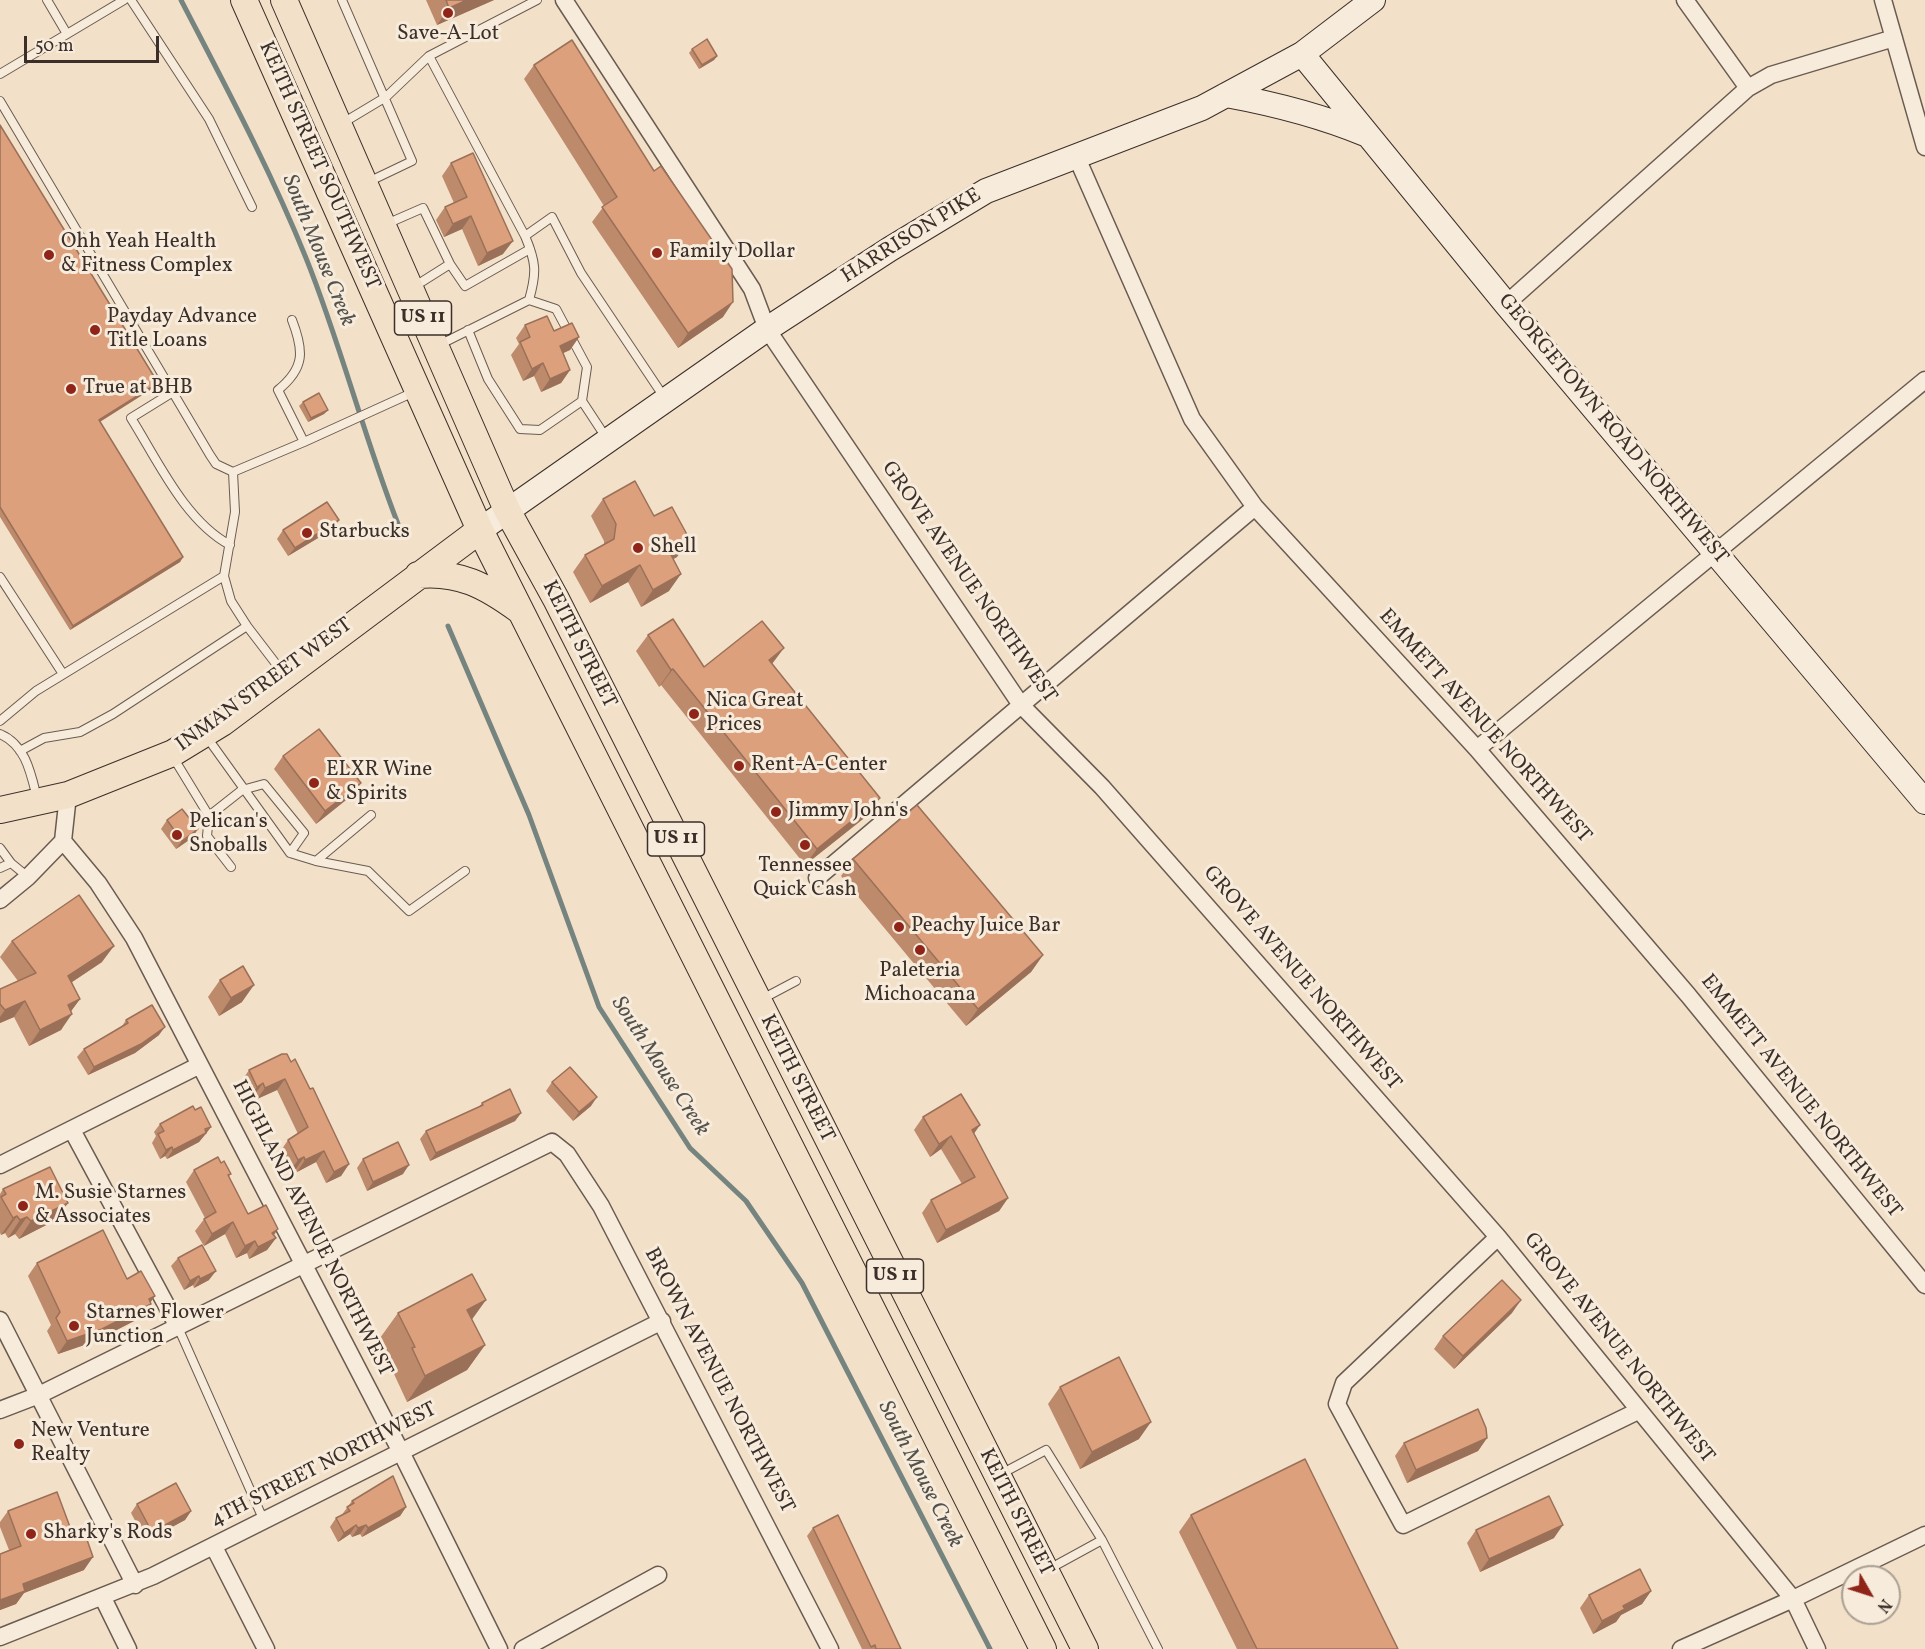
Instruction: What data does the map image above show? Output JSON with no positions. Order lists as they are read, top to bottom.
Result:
{
  "streets": {
    "main road": [
      "KEITH STREET SOUTHWEST",
      "HARRISON PIKE",
      "US 11",
      "GEORGETOWN ROAD NORTHWEST",
      "KEITH STREET",
      "INMAN STREET WEST"
    ],
    "street": [
      "GROVE AVENUE NORTHWEST",
      "EMMETT AVENUE NORTHWEST",
      "HIGHLAND AVENUE NORTHWEST",
      "BROWN AVENUE NORTHWEST",
      "4TH STREET NORTHWEST"
    ]
  },
  "crossings": [
    ["KEITH STREET SOUTHWEST", "HARRISON PIKE"],
    ["KEITH STREET SOUTHWEST", "KEITH STREET"],
    ["KEITH STREET SOUTHWEST", "INMAN STREET WEST"],
    ["HARRISON PIKE", "GEORGETOWN ROAD NORTHWEST"],
    ["HARRISON PIKE", "GROVE AVENUE NORTHWEST"],
    ["HARRISON PIKE", "KEITH STREET"],
    ["HARRISON PIKE", "INMAN STREET WEST"],
    ["HARRISON PIKE", "EMMETT AVENUE NORTHWEST"],
    ["KEITH STREET", "INMAN STREET WEST"],
    ["HIGHLAND AVENUE NORTHWEST", "BROWN AVENUE NORTHWEST"],
    ["HIGHLAND AVENUE NORTHWEST", "4TH STREET NORTHWEST"],
    ["BROWN AVENUE NORTHWEST", "4TH STREET NORTHWEST"]
  ],
  "water": ["South Mouse Creek"],
  "places": [
    "Save-A-Lot",
    "Family Dollar",
    "Ohh Yeah Health & Fitness Complex",
    "Payday Advance Title Loans",
    "True at BHB",
    "Starbucks",
    "Shell",
    "Nica Great Prices",
    "Rent-A-Center",
    "ELXR Wine & Spirits",
    "Jimmy John's",
    "Pelican's Snoballs",
    "Tennessee Quick Cash",
    "Peachy Juice Bar",
    "Paleteria Michoacana",
    "M. Susie Starnes & Associates",
    "Starnes Flower Junction",
    "New Venture Realty",
    "Sharky's Rods"
  ],
  "scale_bar": "50 m",
  "north": "bottom right"
}
